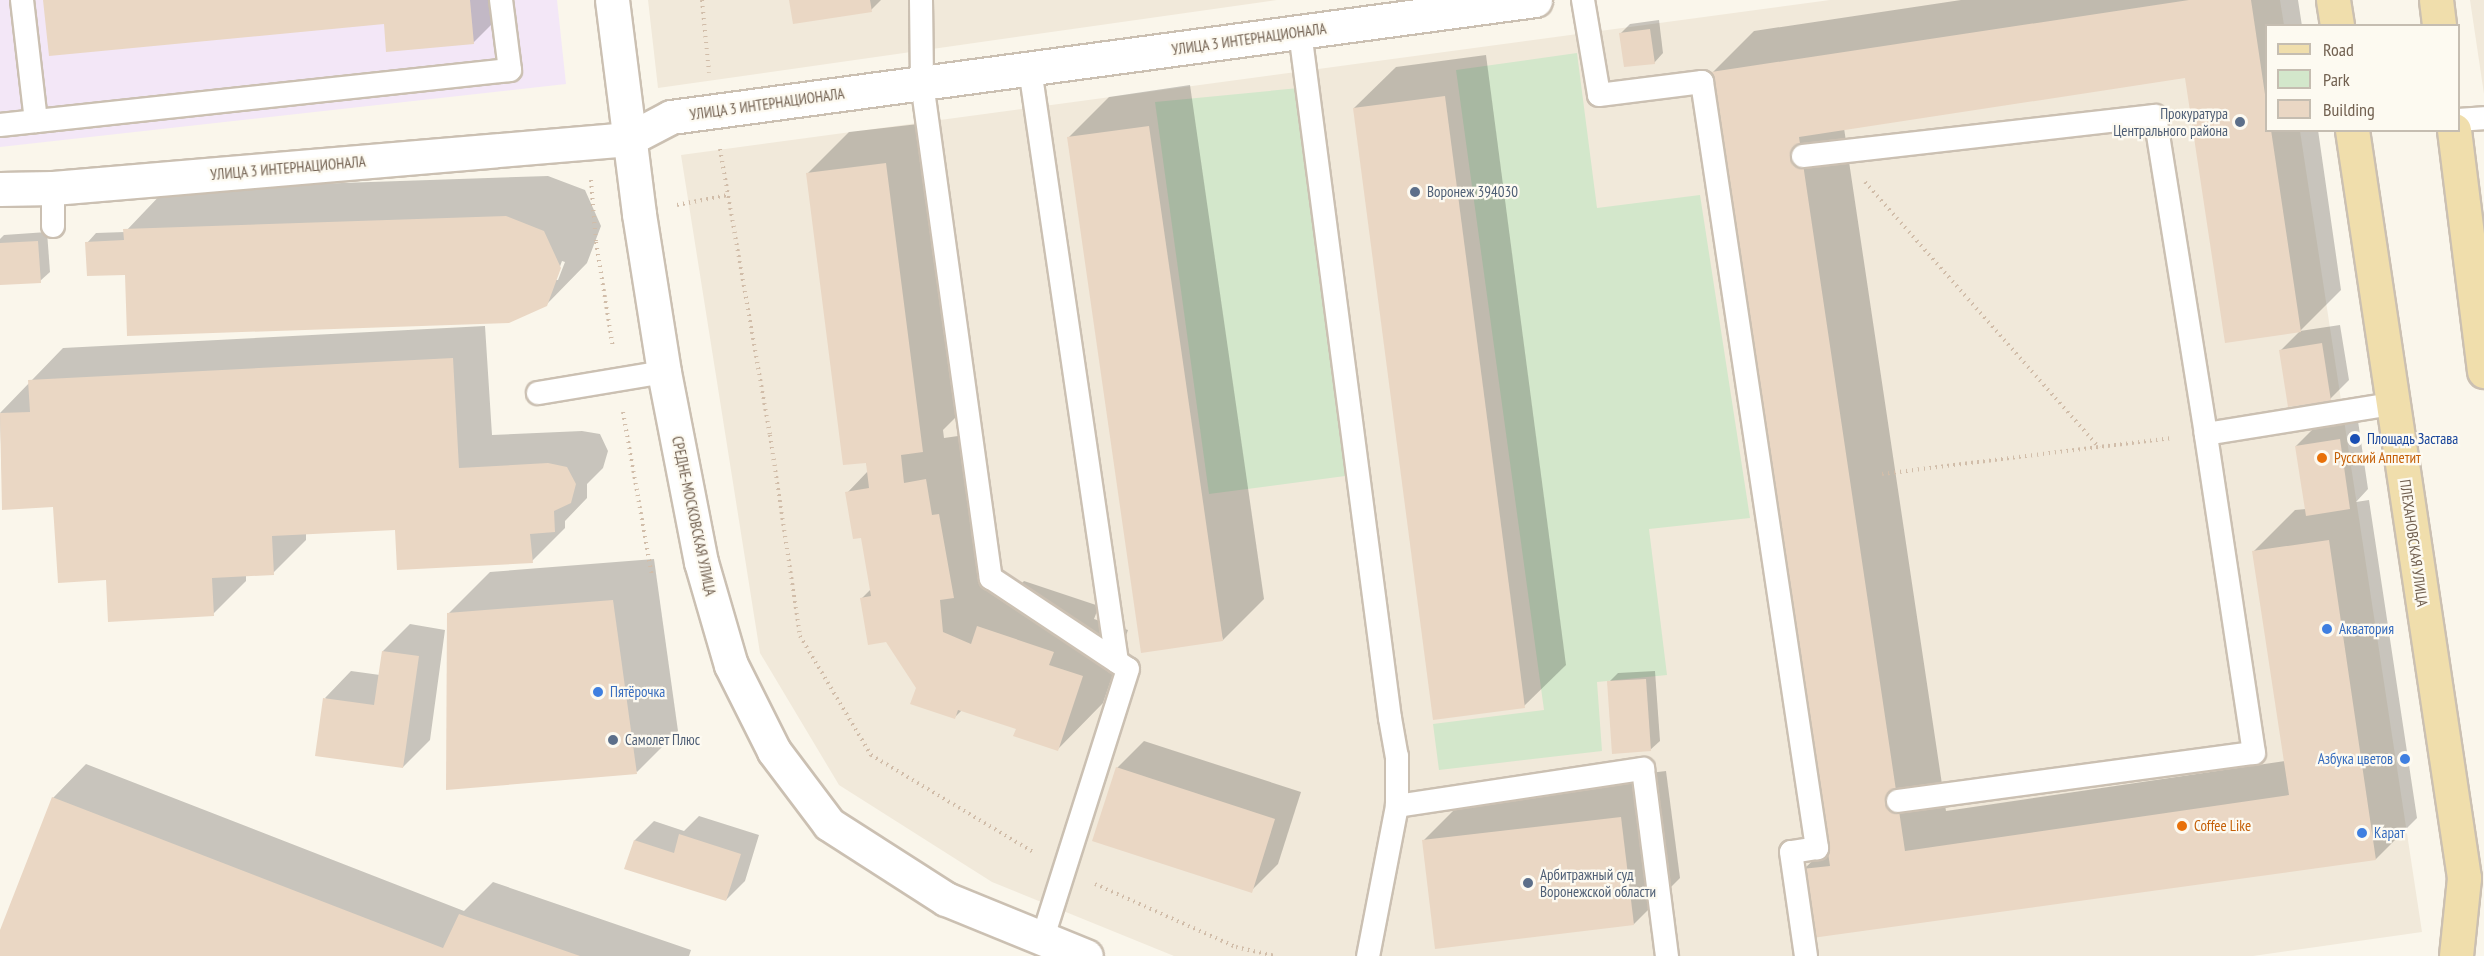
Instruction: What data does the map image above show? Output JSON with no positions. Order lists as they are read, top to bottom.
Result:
{
  "streets": {
    "main road": ["ПЛЕХАНОВСКАЯ УЛИЦА"],
    "street": ["УЛИЦА 3 ИНТЕРНАЦИОНАЛА", "СРЕДНЕ-МОСКОВСКАЯ УЛИЦА"]
  },
  "crossings": [
    ["УЛИЦА 3 ИНТЕРНАЦИОНАЛА", "СРЕДНЕ-МОСКОВСКАЯ УЛИЦА"]
  ],
  "places": [
    "Прокуратура Центрального района",
    "Воронеж 394030",
    "Площадь Застава",
    "Русский Аппетит",
    "Акватория",
    "Пятёрочка",
    "Самолет Плюс",
    "Азбука цветов",
    "Coffee Like",
    "Карат",
    "Арбитражный суд Воронежской области"
  ],
  "legend": ["Road", "Park", "Building"]
}
